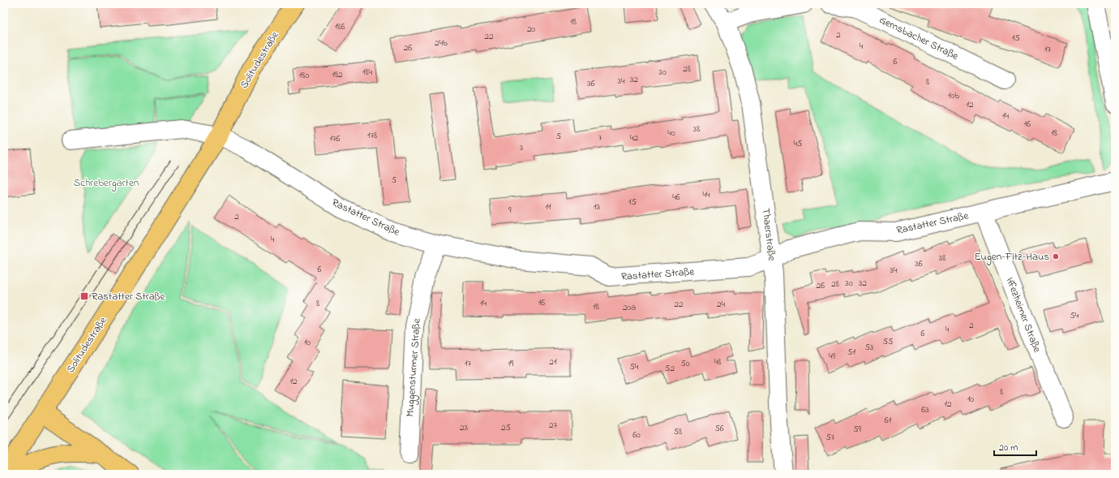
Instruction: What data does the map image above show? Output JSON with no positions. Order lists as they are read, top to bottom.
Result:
{
  "streets": {
    "main road": ["Solitudestraße"],
    "street": [
      "Gernsbacher Straße",
      "Rastatter Straße",
      "Thaerstraße",
      "Iffezheimer Straße",
      "Muggensturmer Straße"
    ]
  },
  "crossings": [
    ["Solitudestraße", "Rastatter Straße"],
    ["Rastatter Straße", "Thaerstraße"],
    ["Rastatter Straße", "Iffezheimer Straße"],
    ["Rastatter Straße", "Muggensturmer Straße"]
  ],
  "parks": ["Schrebergarten"],
  "places": {
    "other": ["Eugen-Fitz-Haus"],
    "transit": ["Rastatter Straße"]
  },
  "house_numbers": [
    "18",
    "186",
    "20",
    "2",
    "22",
    "15",
    "24b",
    "4",
    "26",
    "17",
    "6",
    "28",
    "184",
    "30",
    "182",
    "180",
    "32",
    "34",
    "8",
    "36",
    "10b",
    "12",
    "14",
    "16",
    "38",
    "40",
    "18",
    "178",
    "5",
    "7",
    "42",
    "176",
    "45",
    "3",
    "5",
    "44",
    "46",
    "15",
    "11",
    "13",
    "9",
    "2",
    "4",
    "38",
    "36",
    "6",
    "34",
    "30",
    "32",
    "28",
    "26",
    "16",
    "8",
    "14",
    "22",
    "24",
    "18",
    "20a",
    "54",
    "2",
    "4",
    "6",
    "55",
    "10",
    "53",
    "51",
    "49",
    "21",
    "48",
    "17",
    "19",
    "50",
    "54",
    "52",
    "12",
    "8",
    "10",
    "12",
    "63",
    "61",
    "27",
    "23",
    "25",
    "56",
    "59",
    "58",
    "60",
    "57"
  ],
  "scale_bar": "20 m"
}
